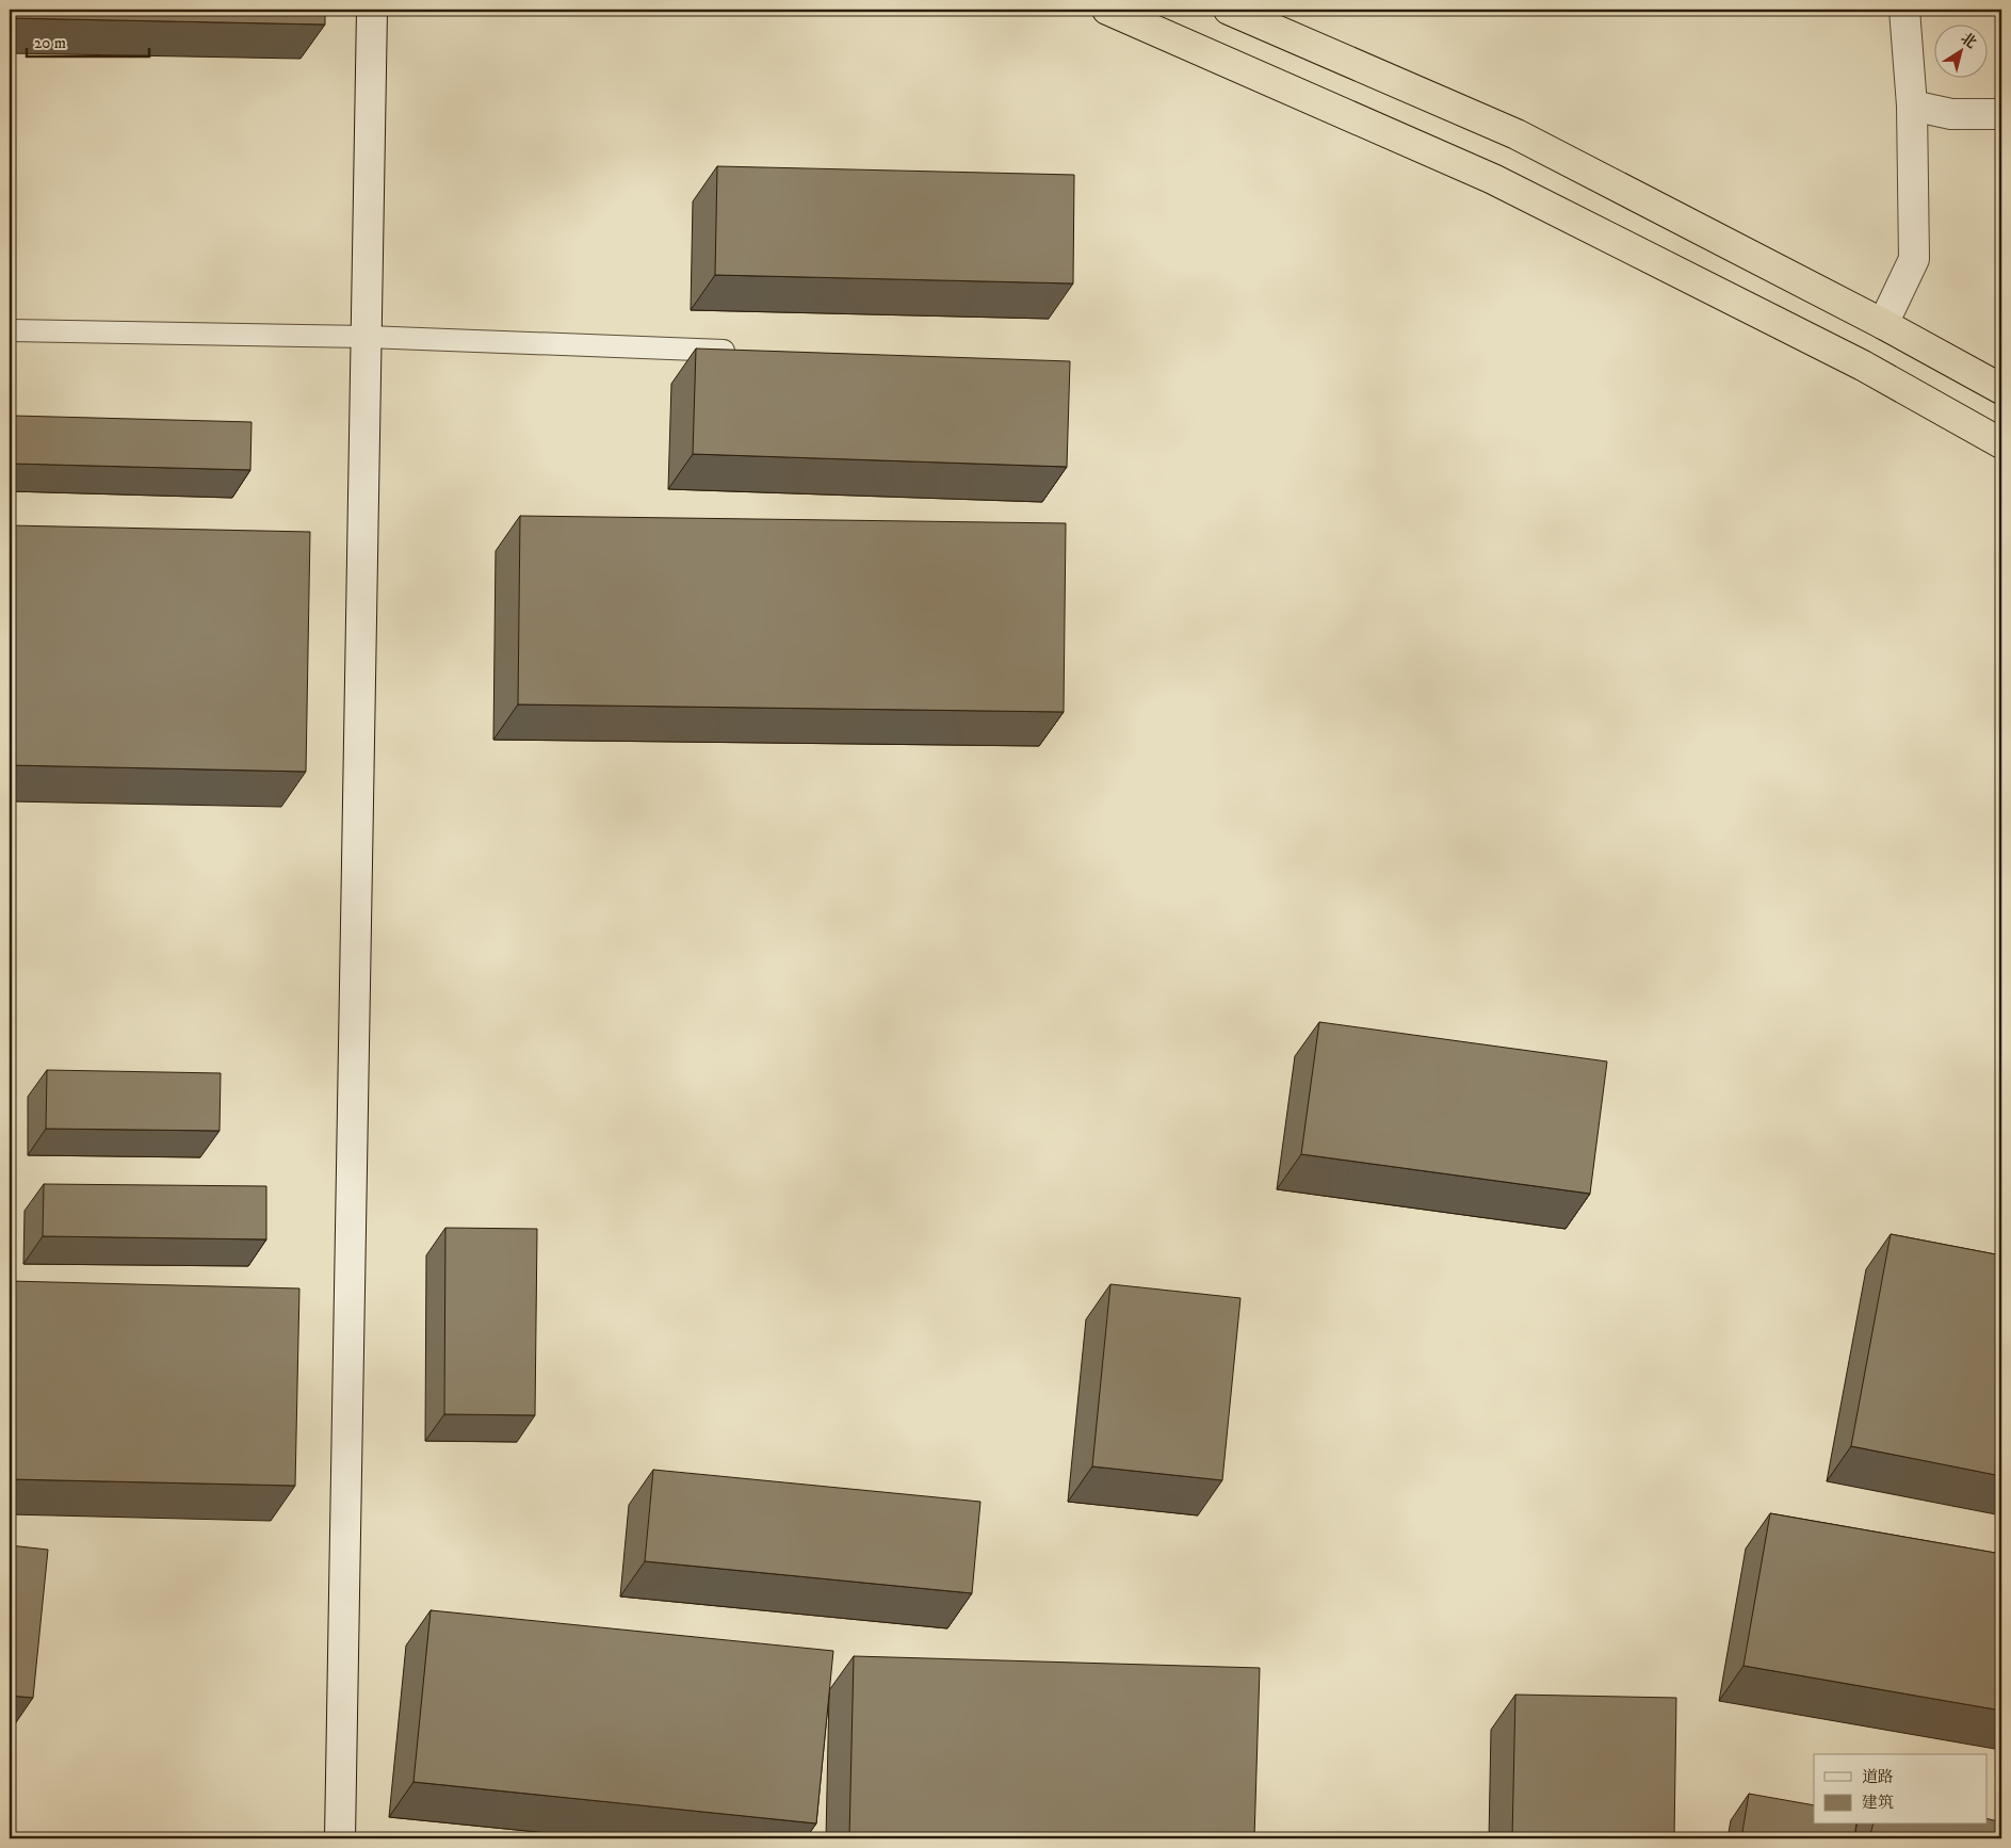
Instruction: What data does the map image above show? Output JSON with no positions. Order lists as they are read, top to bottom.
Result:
{
  "legend": ["道路", "建筑"],
  "scale_bar": "20 m",
  "north": "top right"
}
